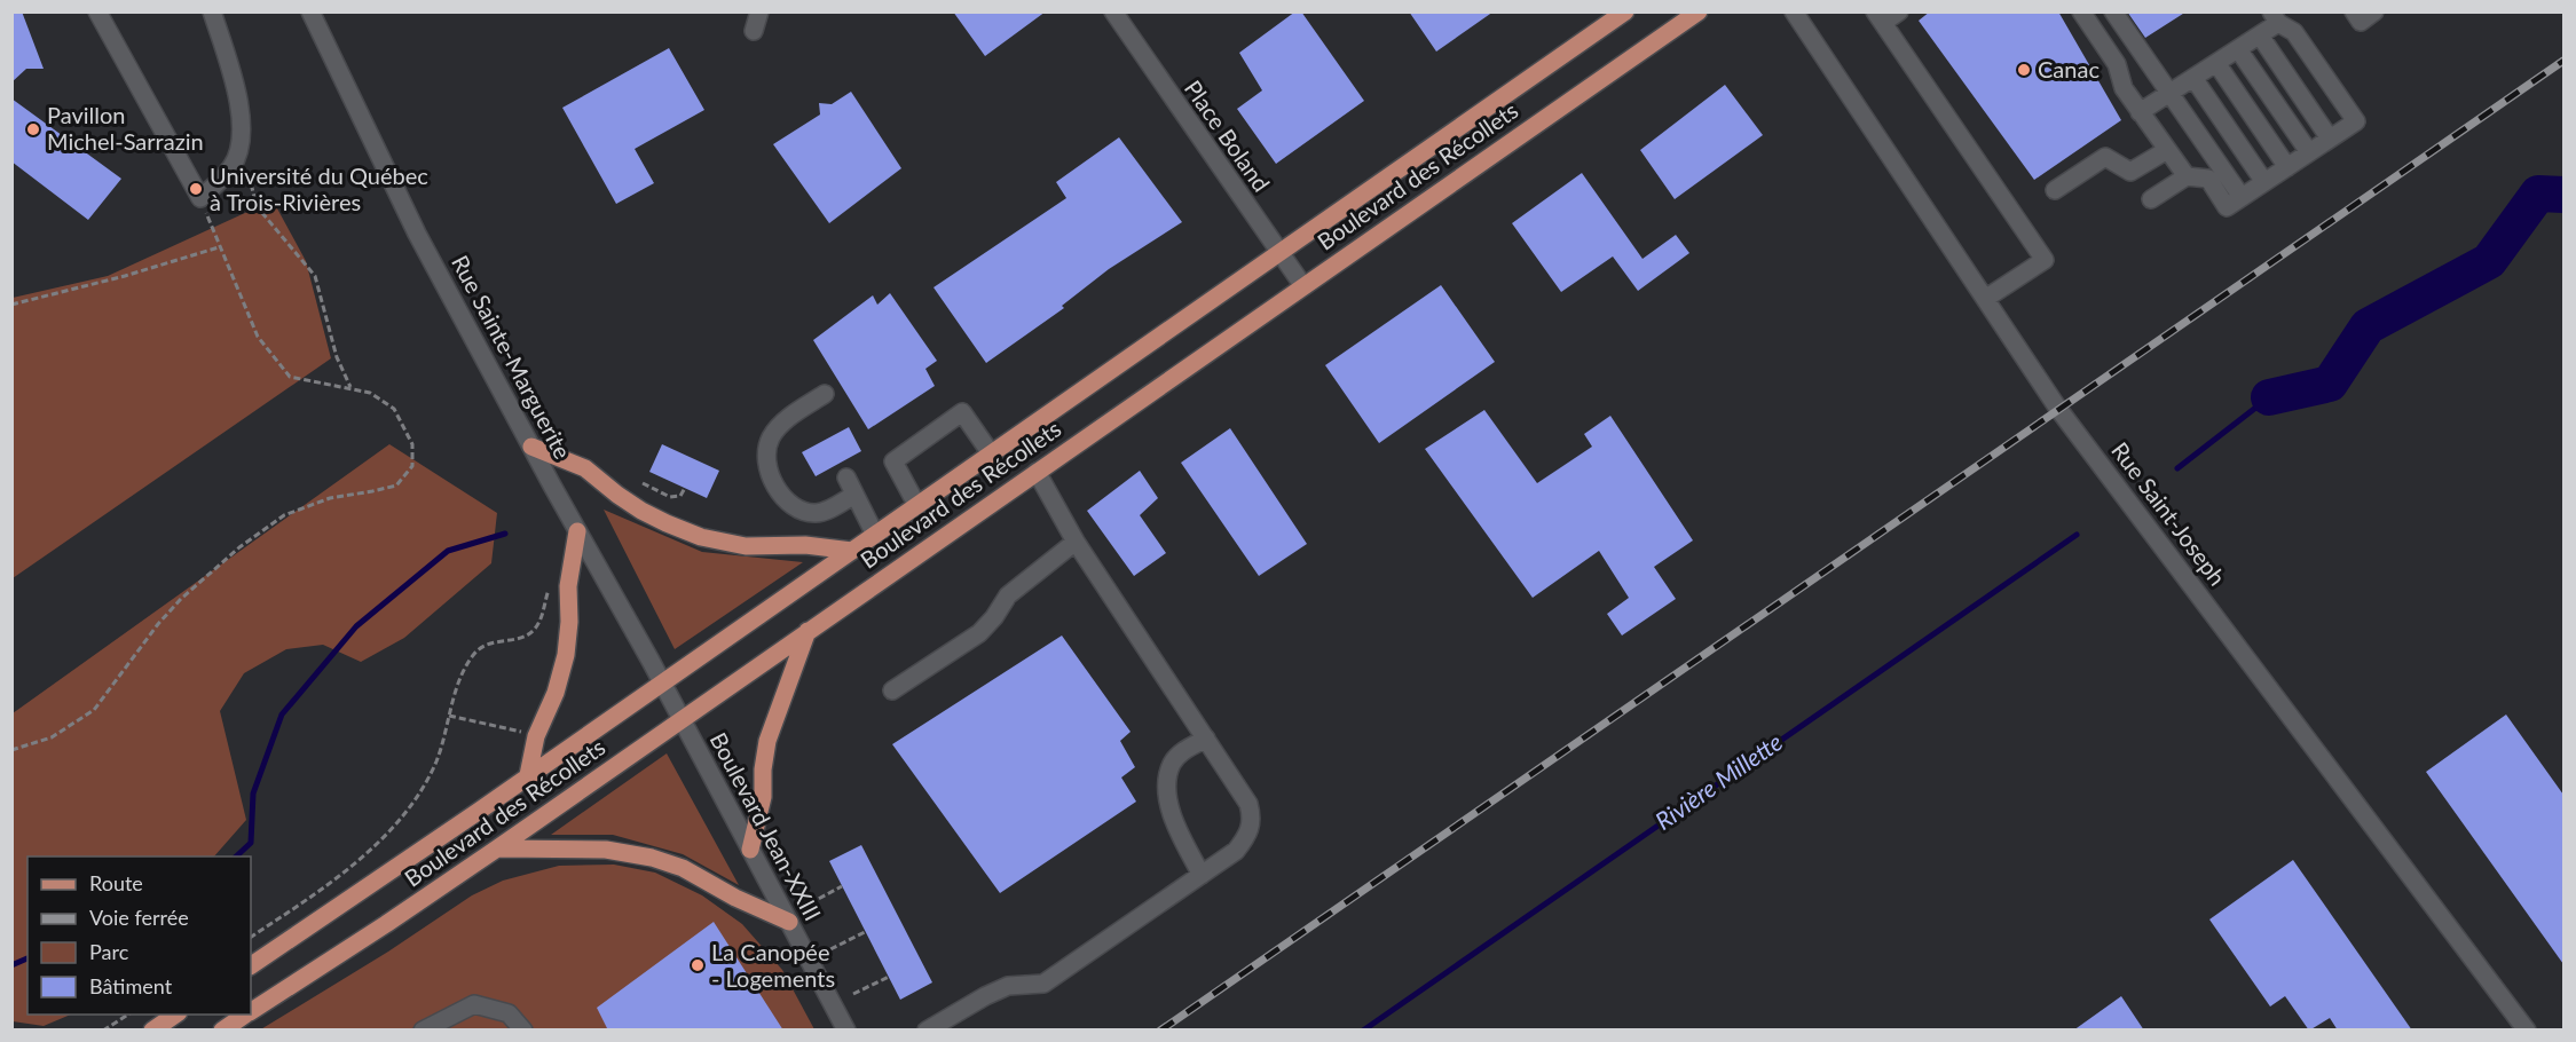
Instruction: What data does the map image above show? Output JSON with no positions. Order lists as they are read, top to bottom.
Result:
{
  "streets": {
    "main road": ["Boulevard des Récollets"],
    "street": [
      "Place Boland",
      "Rue Sainte-Marguerite",
      "Rue Saint-Joseph",
      "Boulevard Jean-XXIII"
    ]
  },
  "crossings": [
    ["Place Boland", "Boulevard des Récollets"],
    ["Boulevard des Récollets", "Rue Sainte-Marguerite"],
    ["Boulevard des Récollets", "Boulevard Jean-XXIII"],
    ["Rue Sainte-Marguerite", "Boulevard Jean-XXIII"]
  ],
  "water": ["Rivière Millette"],
  "places": [
    "Canac",
    "Pavillon Michel-Sarrazin",
    "Université du Québec à Trois-Rivières",
    "La Canopée - Logements"
  ],
  "legend": [
    "Route",
    "Voie ferrée",
    "Parc",
    "Bâtiment"
  ]
}
